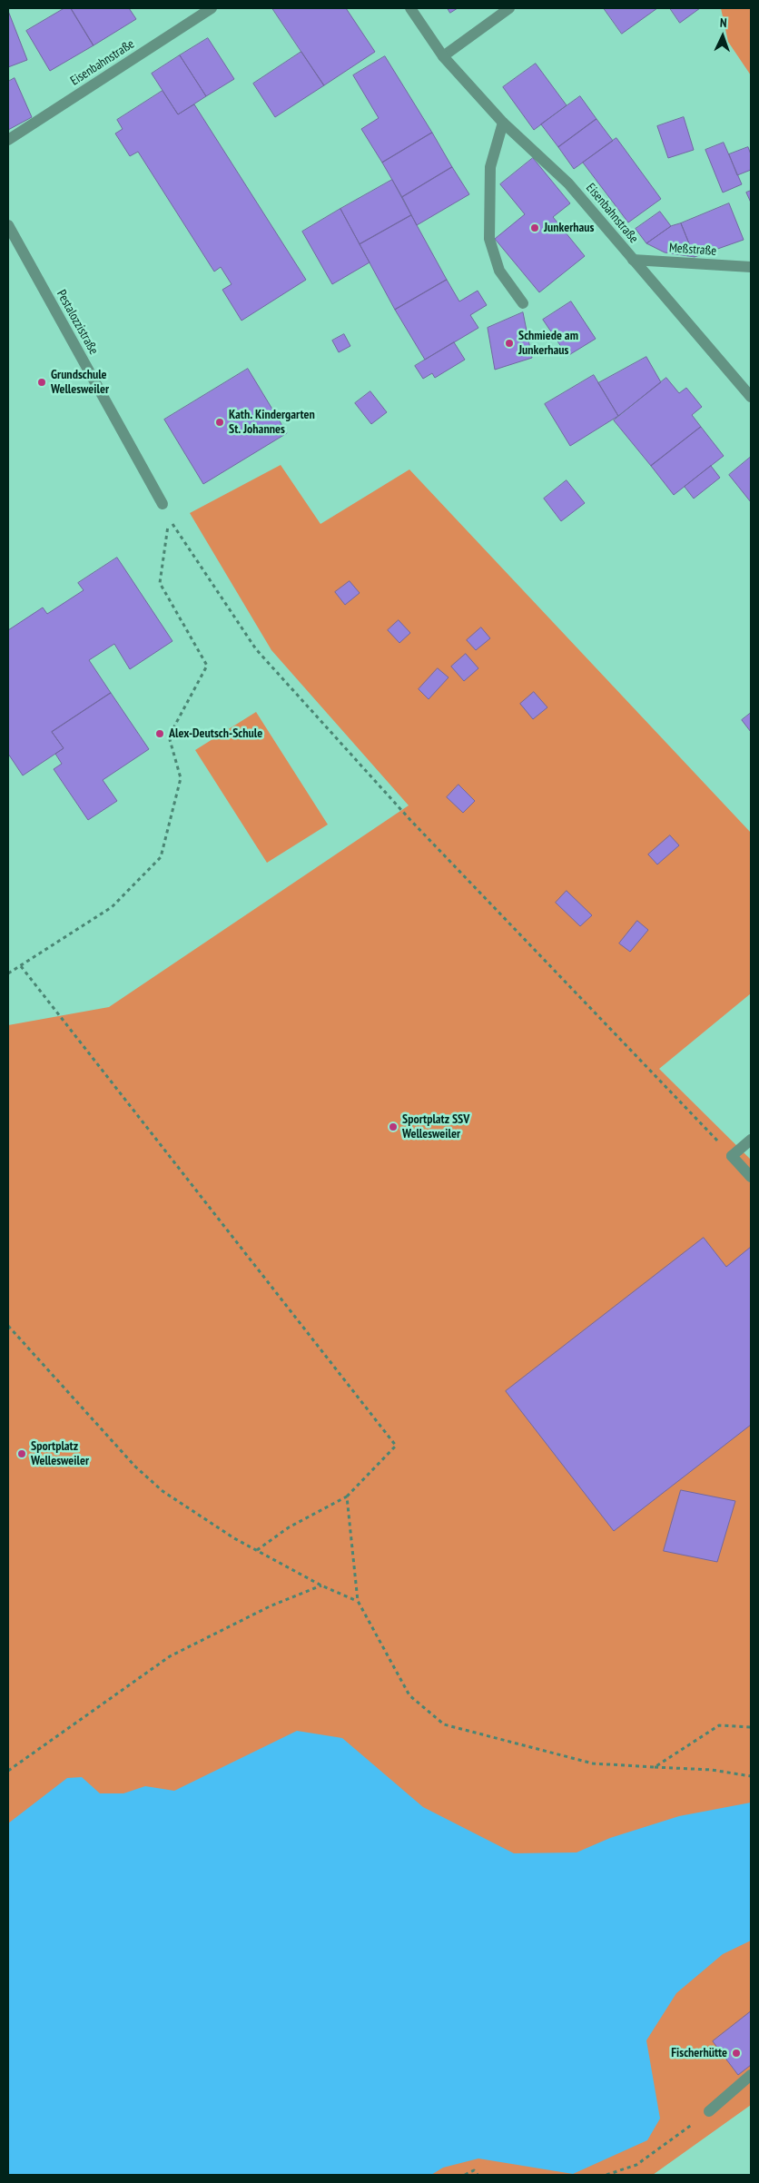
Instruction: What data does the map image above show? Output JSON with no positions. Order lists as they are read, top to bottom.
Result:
{
  "streets": {
    "street": ["Eisenbahnstraße", "Meßstraße", "Pestalozzistraße"]
  },
  "crossings": [
    ["Eisenbahnstraße", "Meßstraße"]
  ],
  "places": [
    "Junkerhaus",
    "Schmiede am Junkerhaus",
    "Grundschule Wellesweiler",
    "Kath. Kindergarten St. Johannes",
    "Alex-Deutsch-Schule",
    "Sportplatz SSV Wellesweiler",
    "Sportplatz Wellesweiler",
    "Fischerhütte"
  ],
  "north": "top"
}
